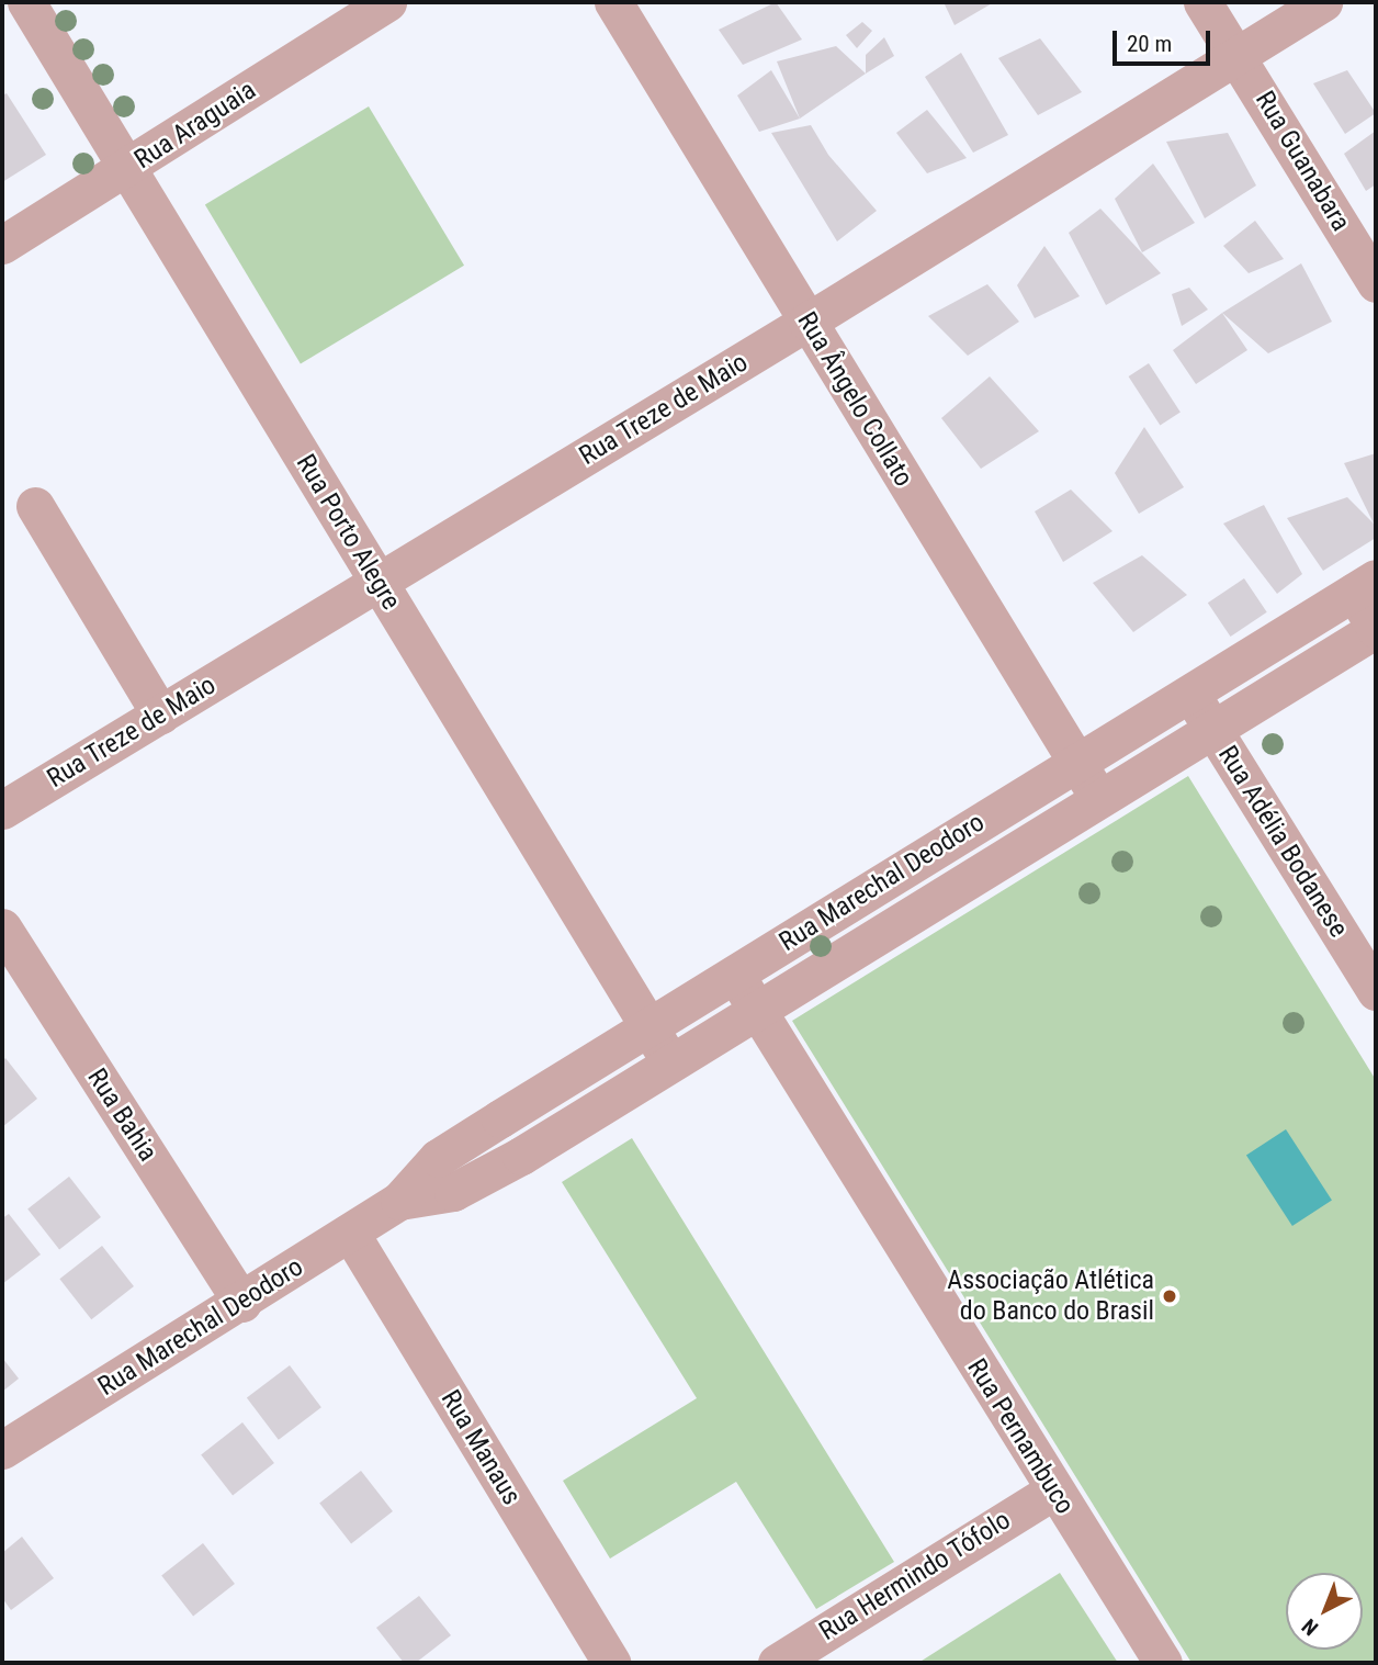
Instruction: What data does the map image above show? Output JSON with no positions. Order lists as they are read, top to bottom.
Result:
{
  "streets": {
    "street": [
      "Rua Araguaia",
      "Rua Guanabara",
      "Rua Ângelo Collato",
      "Rua Treze de Maio",
      "Rua Porto Alegre",
      "Rua Adélia Bodanese",
      "Rua Marechal Deodoro",
      "Rua Bahia",
      "Rua Pernambuco",
      "Rua Manaus",
      "Rua Hermindo Tófolo"
    ]
  },
  "crossings": [
    ["Rua Araguaia", "Rua Porto Alegre"],
    ["Rua Guanabara", "Rua Treze de Maio"],
    ["Rua Ângelo Collato", "Rua Treze de Maio"],
    ["Rua Ângelo Collato", "Rua Marechal Deodoro"],
    ["Rua Treze de Maio", "Rua Porto Alegre"],
    ["Rua Porto Alegre", "Rua Marechal Deodoro"],
    ["Rua Adélia Bodanese", "Rua Marechal Deodoro"],
    ["Rua Marechal Deodoro", "Rua Bahia"],
    ["Rua Marechal Deodoro", "Rua Pernambuco"],
    ["Rua Marechal Deodoro", "Rua Manaus"],
    ["Rua Pernambuco", "Rua Hermindo Tófolo"]
  ],
  "places": ["Associação Atlética do Banco do Brasil"],
  "scale_bar": "20 m",
  "north": "bottom left"
}
